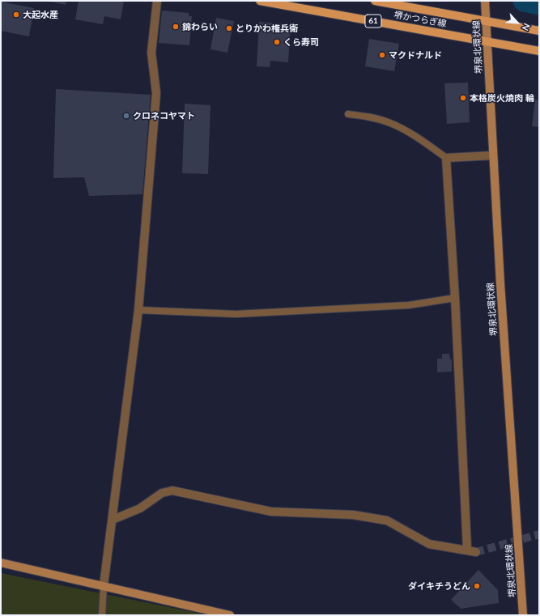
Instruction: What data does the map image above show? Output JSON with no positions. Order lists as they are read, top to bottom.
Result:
{
  "streets": {
    "main road": ["堺かつらぎ線", "61", "堺泉北環状線"]
  },
  "crossings": [
    ["堺かつらぎ線", "堺泉北環状線"]
  ],
  "places": [
    "大起水産",
    "錦わらい",
    "とりかわ権兵衛",
    "くら寿司",
    "マクドナルド",
    "本格炭火焼肉 輪",
    "クロネコヤマト",
    "ダイキチうどん"
  ],
  "north": "bottom right"
}
